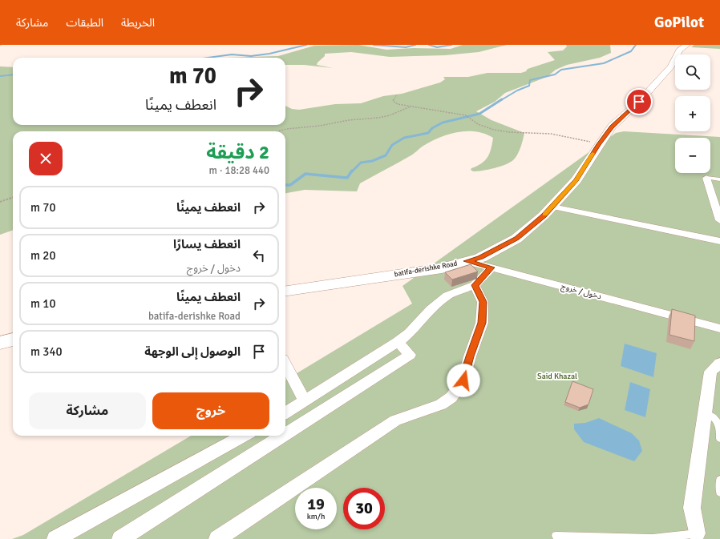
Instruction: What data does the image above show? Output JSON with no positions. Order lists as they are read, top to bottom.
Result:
{
  "streets": {
    "main road": ["batifa-derishke Road"],
    "street": ["دخول / خروج"]
  },
  "crossings": [
    ["batifa-derishke Road", "دخول / خروج"]
  ],
  "parks": ["Said Khazal"],
  "page": {
    "header": "GoPilot",
    "nav": ["الخريطة", "الطبقات", "مشاركة"],
    "map_buttons": ["+", "−"],
    "turn": ["70 m", "انعطف يمينًا"],
    "heading": ["2 دقيقة", "440 m · 18:28"],
    "list": [
      {
        "name": "انعطف يمينًا",
        "value": "70 m"
      },
      {
        "name": "انعطف يسارًا",
        "note": "دخول / خروج",
        "value": "20 m"
      },
      {
        "name": "انعطف يمينًا",
        "note": "batifa-derishke Road",
        "value": "10 m"
      },
      {
        "name": "الوصول إلى الوجهة",
        "value": "340 m"
      }
    ],
    "buttons": ["خروج", "مشاركة"],
    "speed": "19 km/h",
    "limit": "30"
  }
}
